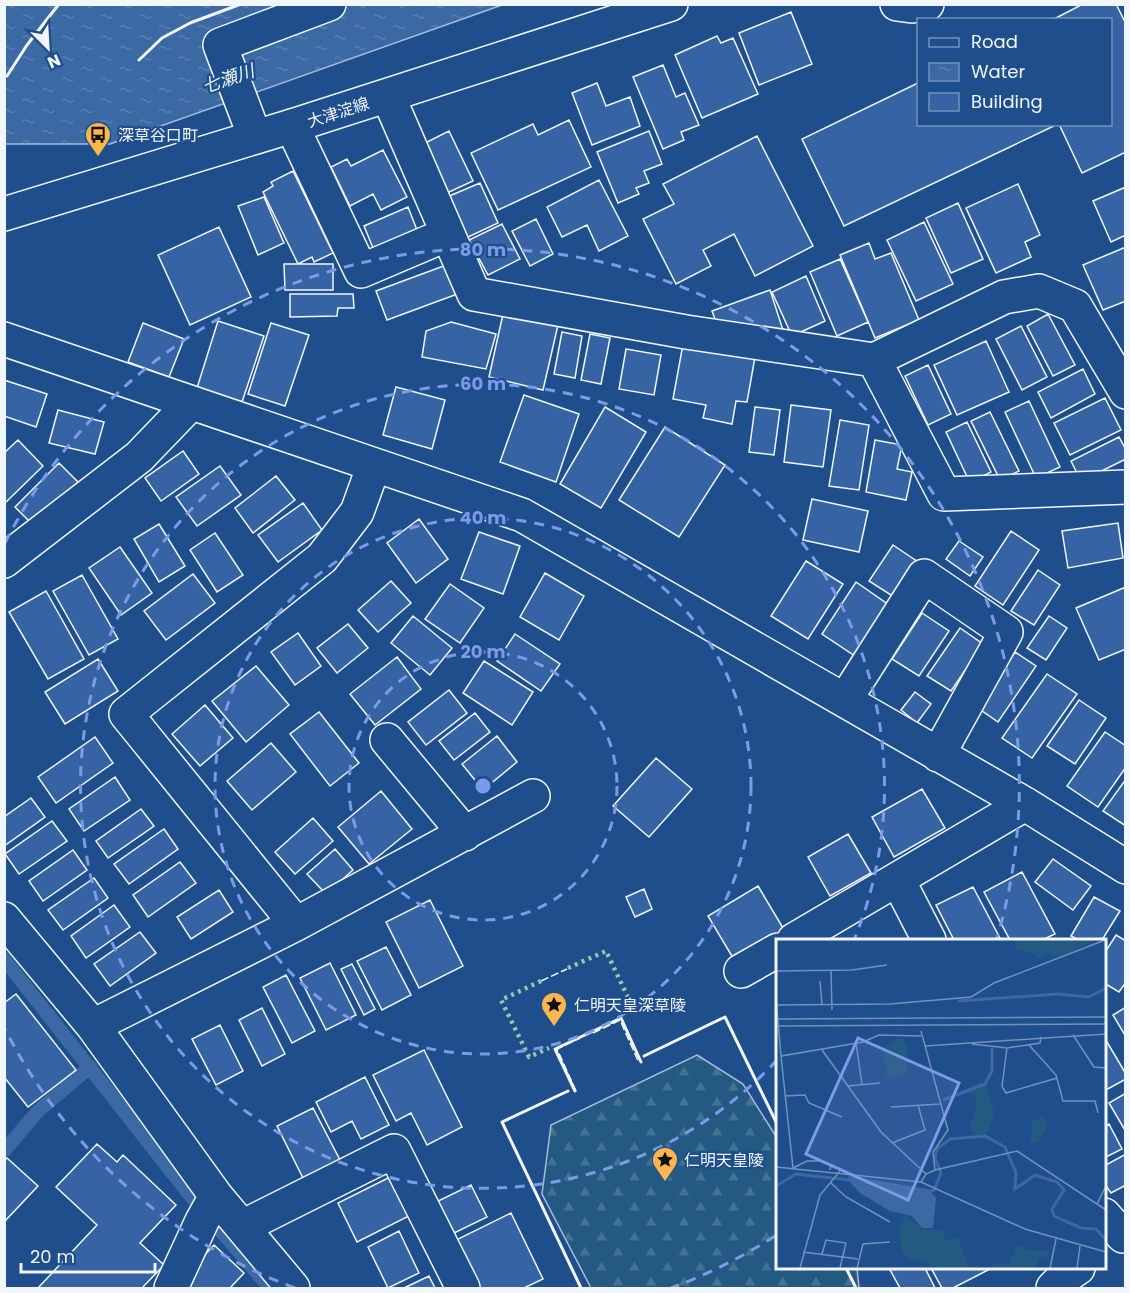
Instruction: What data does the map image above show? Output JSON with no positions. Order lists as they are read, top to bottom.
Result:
{
  "streets": {
    "street": ["大津淀線"]
  },
  "water": ["七瀬川"],
  "places": {
    "bus stop": ["深草谷口町"],
    "place": ["仁明天皇深草陵", "仁明天皇陵"]
  },
  "legend": ["Road", "Water", "Building"],
  "scale_bar": "20 m",
  "north": "bottom right",
  "rings": [
    "80 m",
    "60 m",
    "40 m",
    "20 m"
  ]
}
